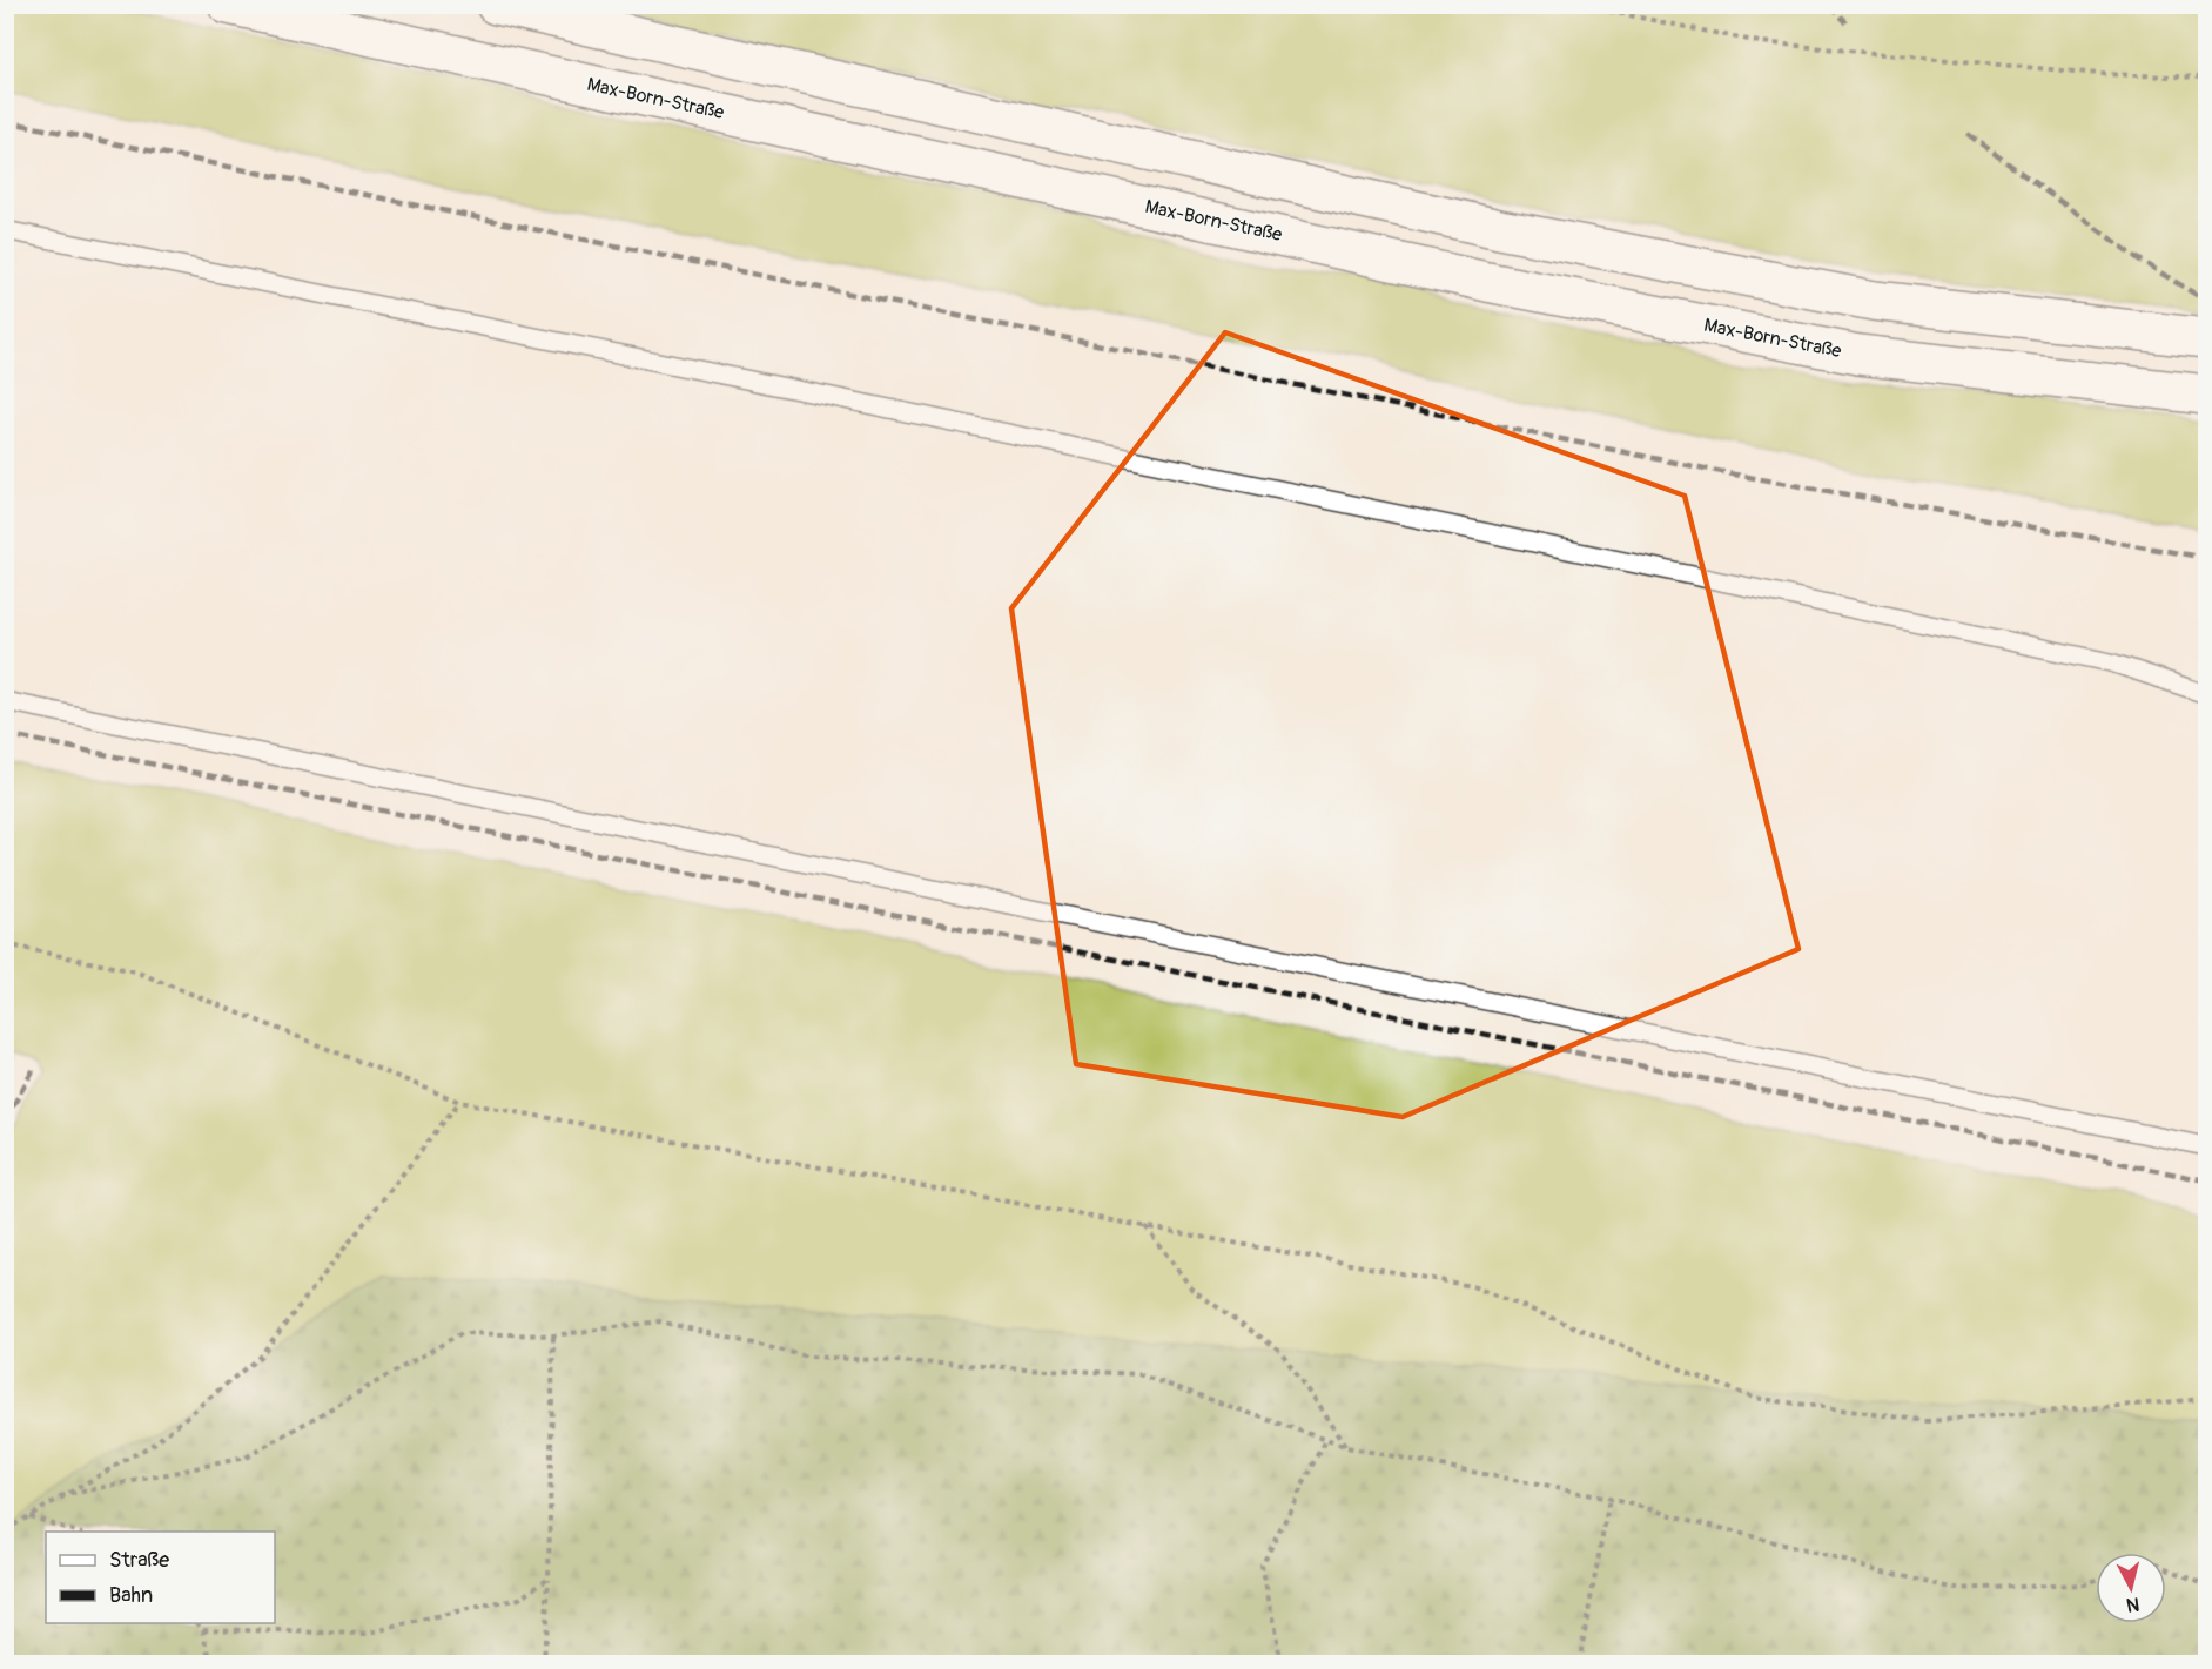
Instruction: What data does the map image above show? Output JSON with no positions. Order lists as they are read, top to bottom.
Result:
{
  "streets": {
    "main road": ["Max-Born-Straße"]
  },
  "legend": ["Straße", "Bahn"],
  "north": "bottom"
}
